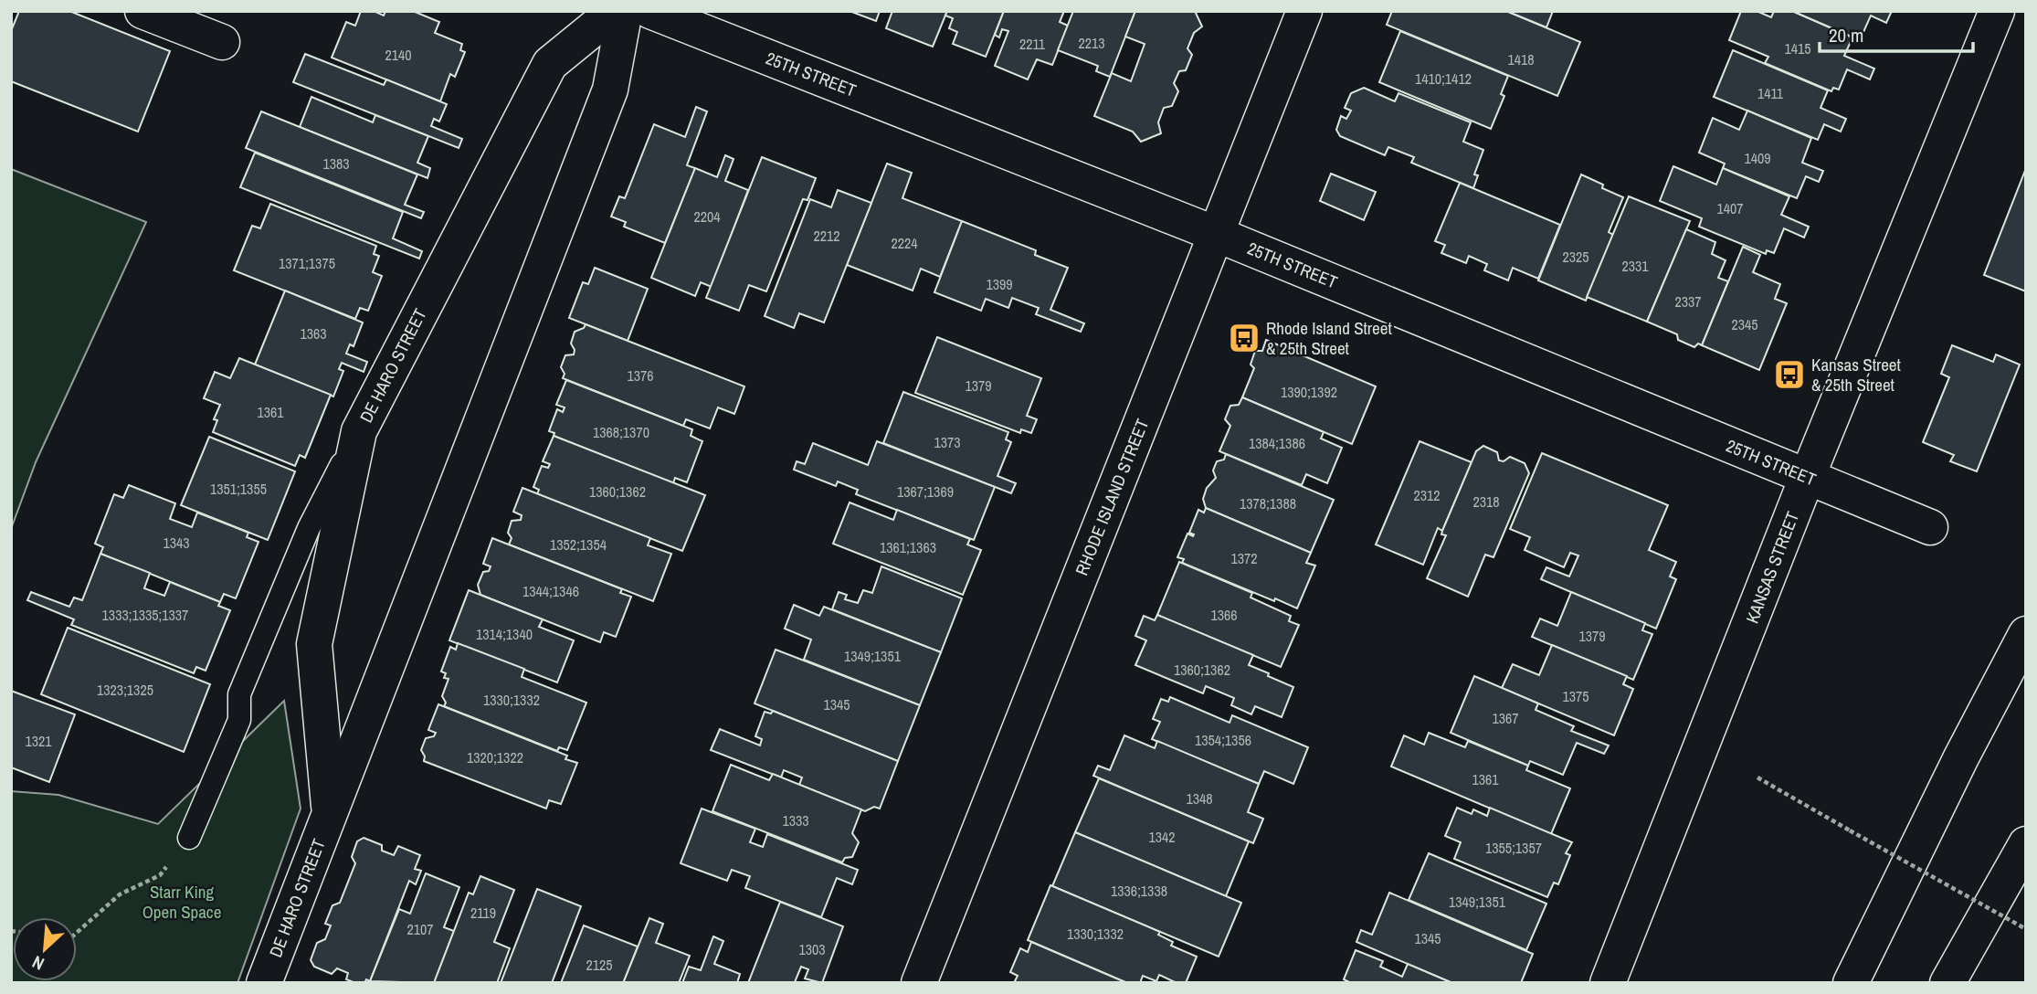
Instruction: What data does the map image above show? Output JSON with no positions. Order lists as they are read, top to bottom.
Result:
{
  "streets": {
    "main road": [
      "25TH STREET",
      "DE HARO STREET",
      "RHODE ISLAND STREET",
      "KANSAS STREET"
    ]
  },
  "crossings": [
    ["25TH STREET", "RHODE ISLAND STREET"],
    ["25TH STREET", "KANSAS STREET"]
  ],
  "parks": ["Starr King Open Space"],
  "places": {
    "bus stop": ["Rhode Island Street & 25th Street", "Kansas Street & 25th Street"]
  },
  "house_numbers": [
    "2213",
    "2211",
    "1415",
    "2140",
    "1418",
    "1410;1412",
    "1411",
    "1409",
    "1383",
    "1407",
    "2204",
    "2212",
    "2224",
    "2325",
    "1371;1375",
    "2331",
    "1399",
    "2337",
    "2345",
    "1363",
    "1376",
    "1379",
    "1390;1392",
    "1361",
    "1368;1370",
    "1373",
    "1384;1386",
    "1351;1355",
    "1360;1362",
    "1367;1369",
    "2312",
    "2318",
    "1378;1388",
    "1343",
    "1352;1354",
    "1361;1363",
    "1372",
    "1344;1346",
    "1333;1335;1337",
    "1366",
    "1314;1340",
    "1379",
    "1349;1351",
    "1360;1362",
    "1323;1325",
    "1375",
    "1330;1332",
    "1345",
    "1367",
    "1354;1356",
    "1321",
    "1320;1322",
    "1361",
    "1348",
    "1333",
    "1342",
    "1355;1357",
    "1336;1338",
    "1349;1351",
    "2119",
    "2107",
    "1330;1332",
    "1345",
    "1303",
    "2125"
  ],
  "scale_bar": "20 m",
  "north": "bottom left"
}
